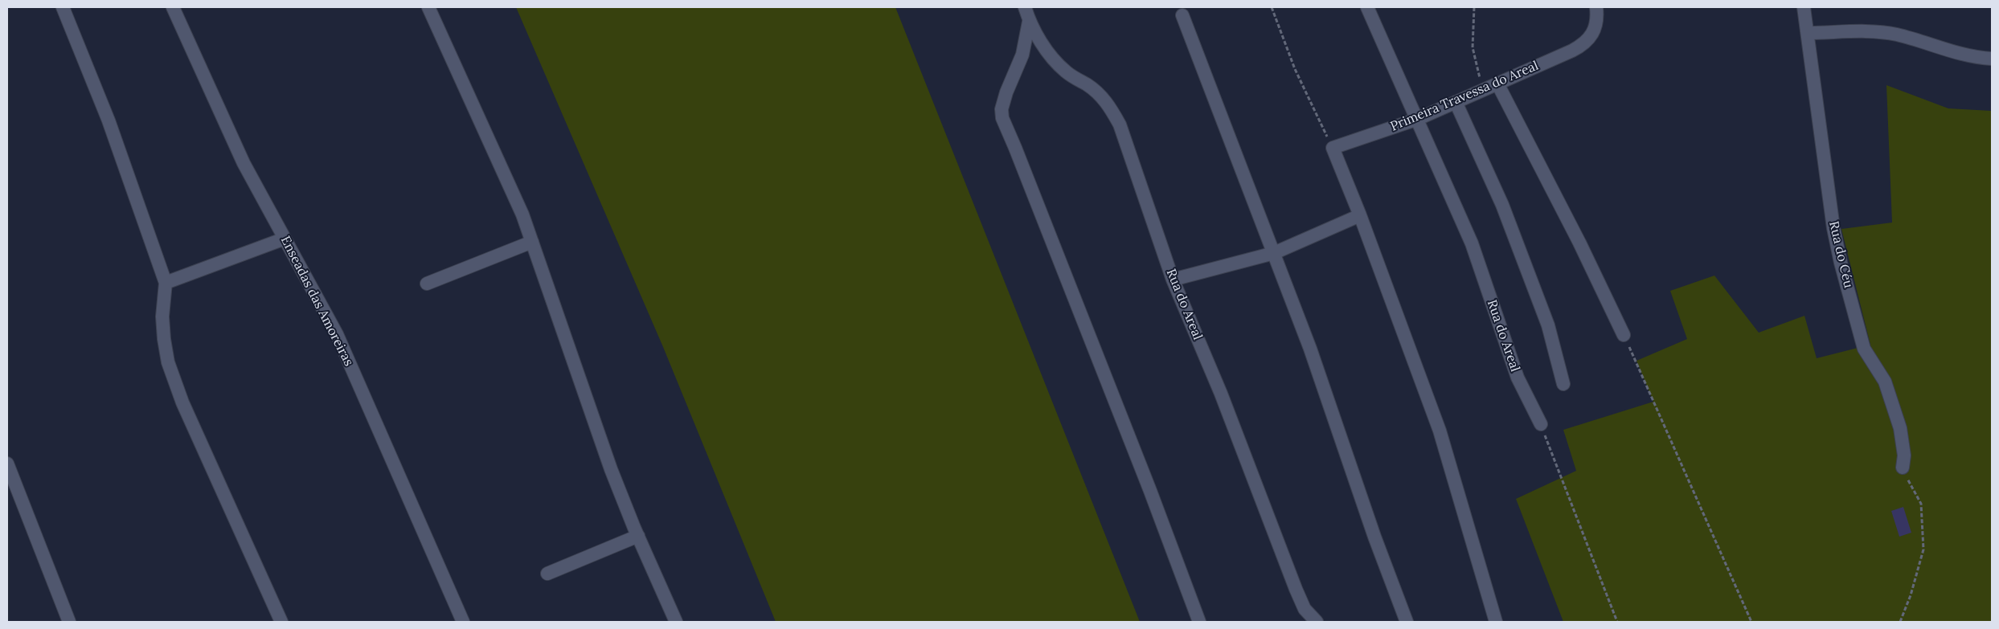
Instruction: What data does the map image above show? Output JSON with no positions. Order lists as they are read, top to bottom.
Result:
{
  "streets": {
    "street": [
      "Primeira Travessa do Areal",
      "Rua do Céu",
      "Enseadas das Amoreiras",
      "Rua do Areal"
    ]
  },
  "crossings": [
    ["Primeira Travessa do Areal", "Rua do Areal"]
  ]
}
